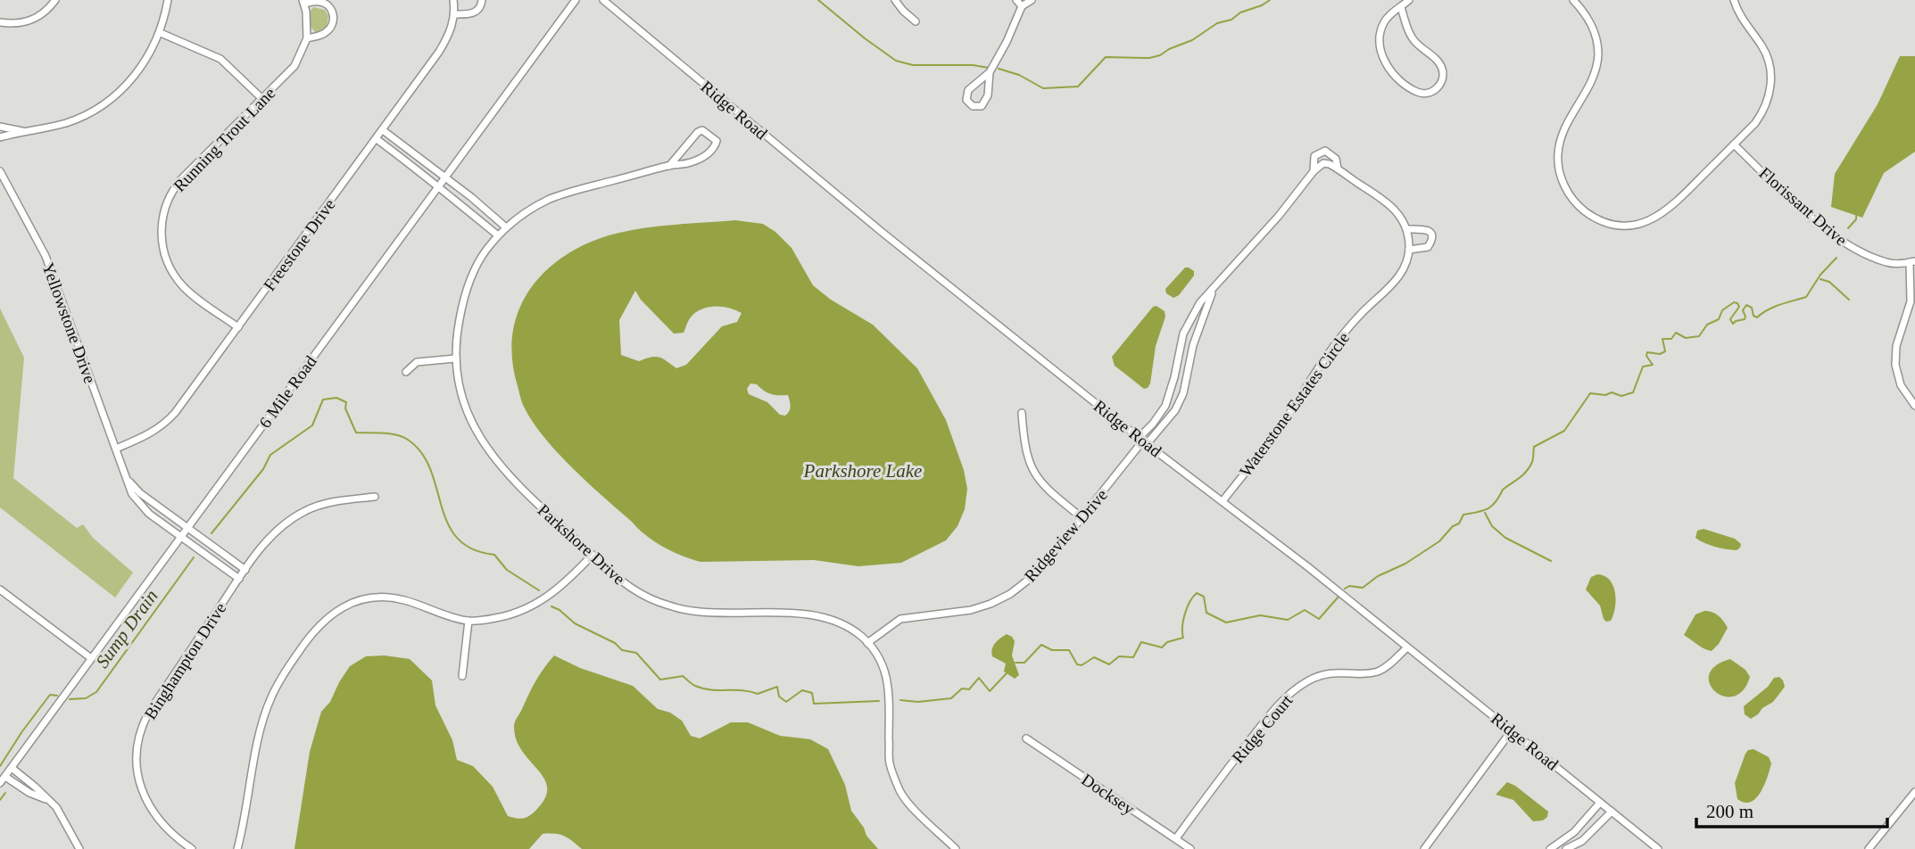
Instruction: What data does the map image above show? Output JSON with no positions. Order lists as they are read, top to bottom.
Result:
{
  "streets": {
    "street": [
      "Ridge Road",
      "Running Trout Lane",
      "Florissant Drive",
      "Freestone Drive",
      "Yellowstone Drive",
      "6 Mile Road",
      "Waterstone Estates Circle",
      "Ridgeview Drive",
      "Parkshore Drive",
      "Binghampton Drive",
      "Ridge Court",
      "Docksey"
    ]
  },
  "crossings": [
    ["Ridge Road", "Waterstone Estates Circle"],
    ["Ridge Road", "Ridgeview Drive"],
    ["Ridge Road", "Ridge Court"],
    ["Running Trout Lane", "Freestone Drive"],
    ["Freestone Drive", "Yellowstone Drive"],
    ["Yellowstone Drive", "6 Mile Road"],
    ["Yellowstone Drive", "Binghampton Drive"],
    ["Ridgeview Drive", "Parkshore Drive"],
    ["Ridge Court", "Docksey"]
  ],
  "water": ["Parkshore Lake", "Sump Drain"],
  "scale_bar": "200 m"
}
